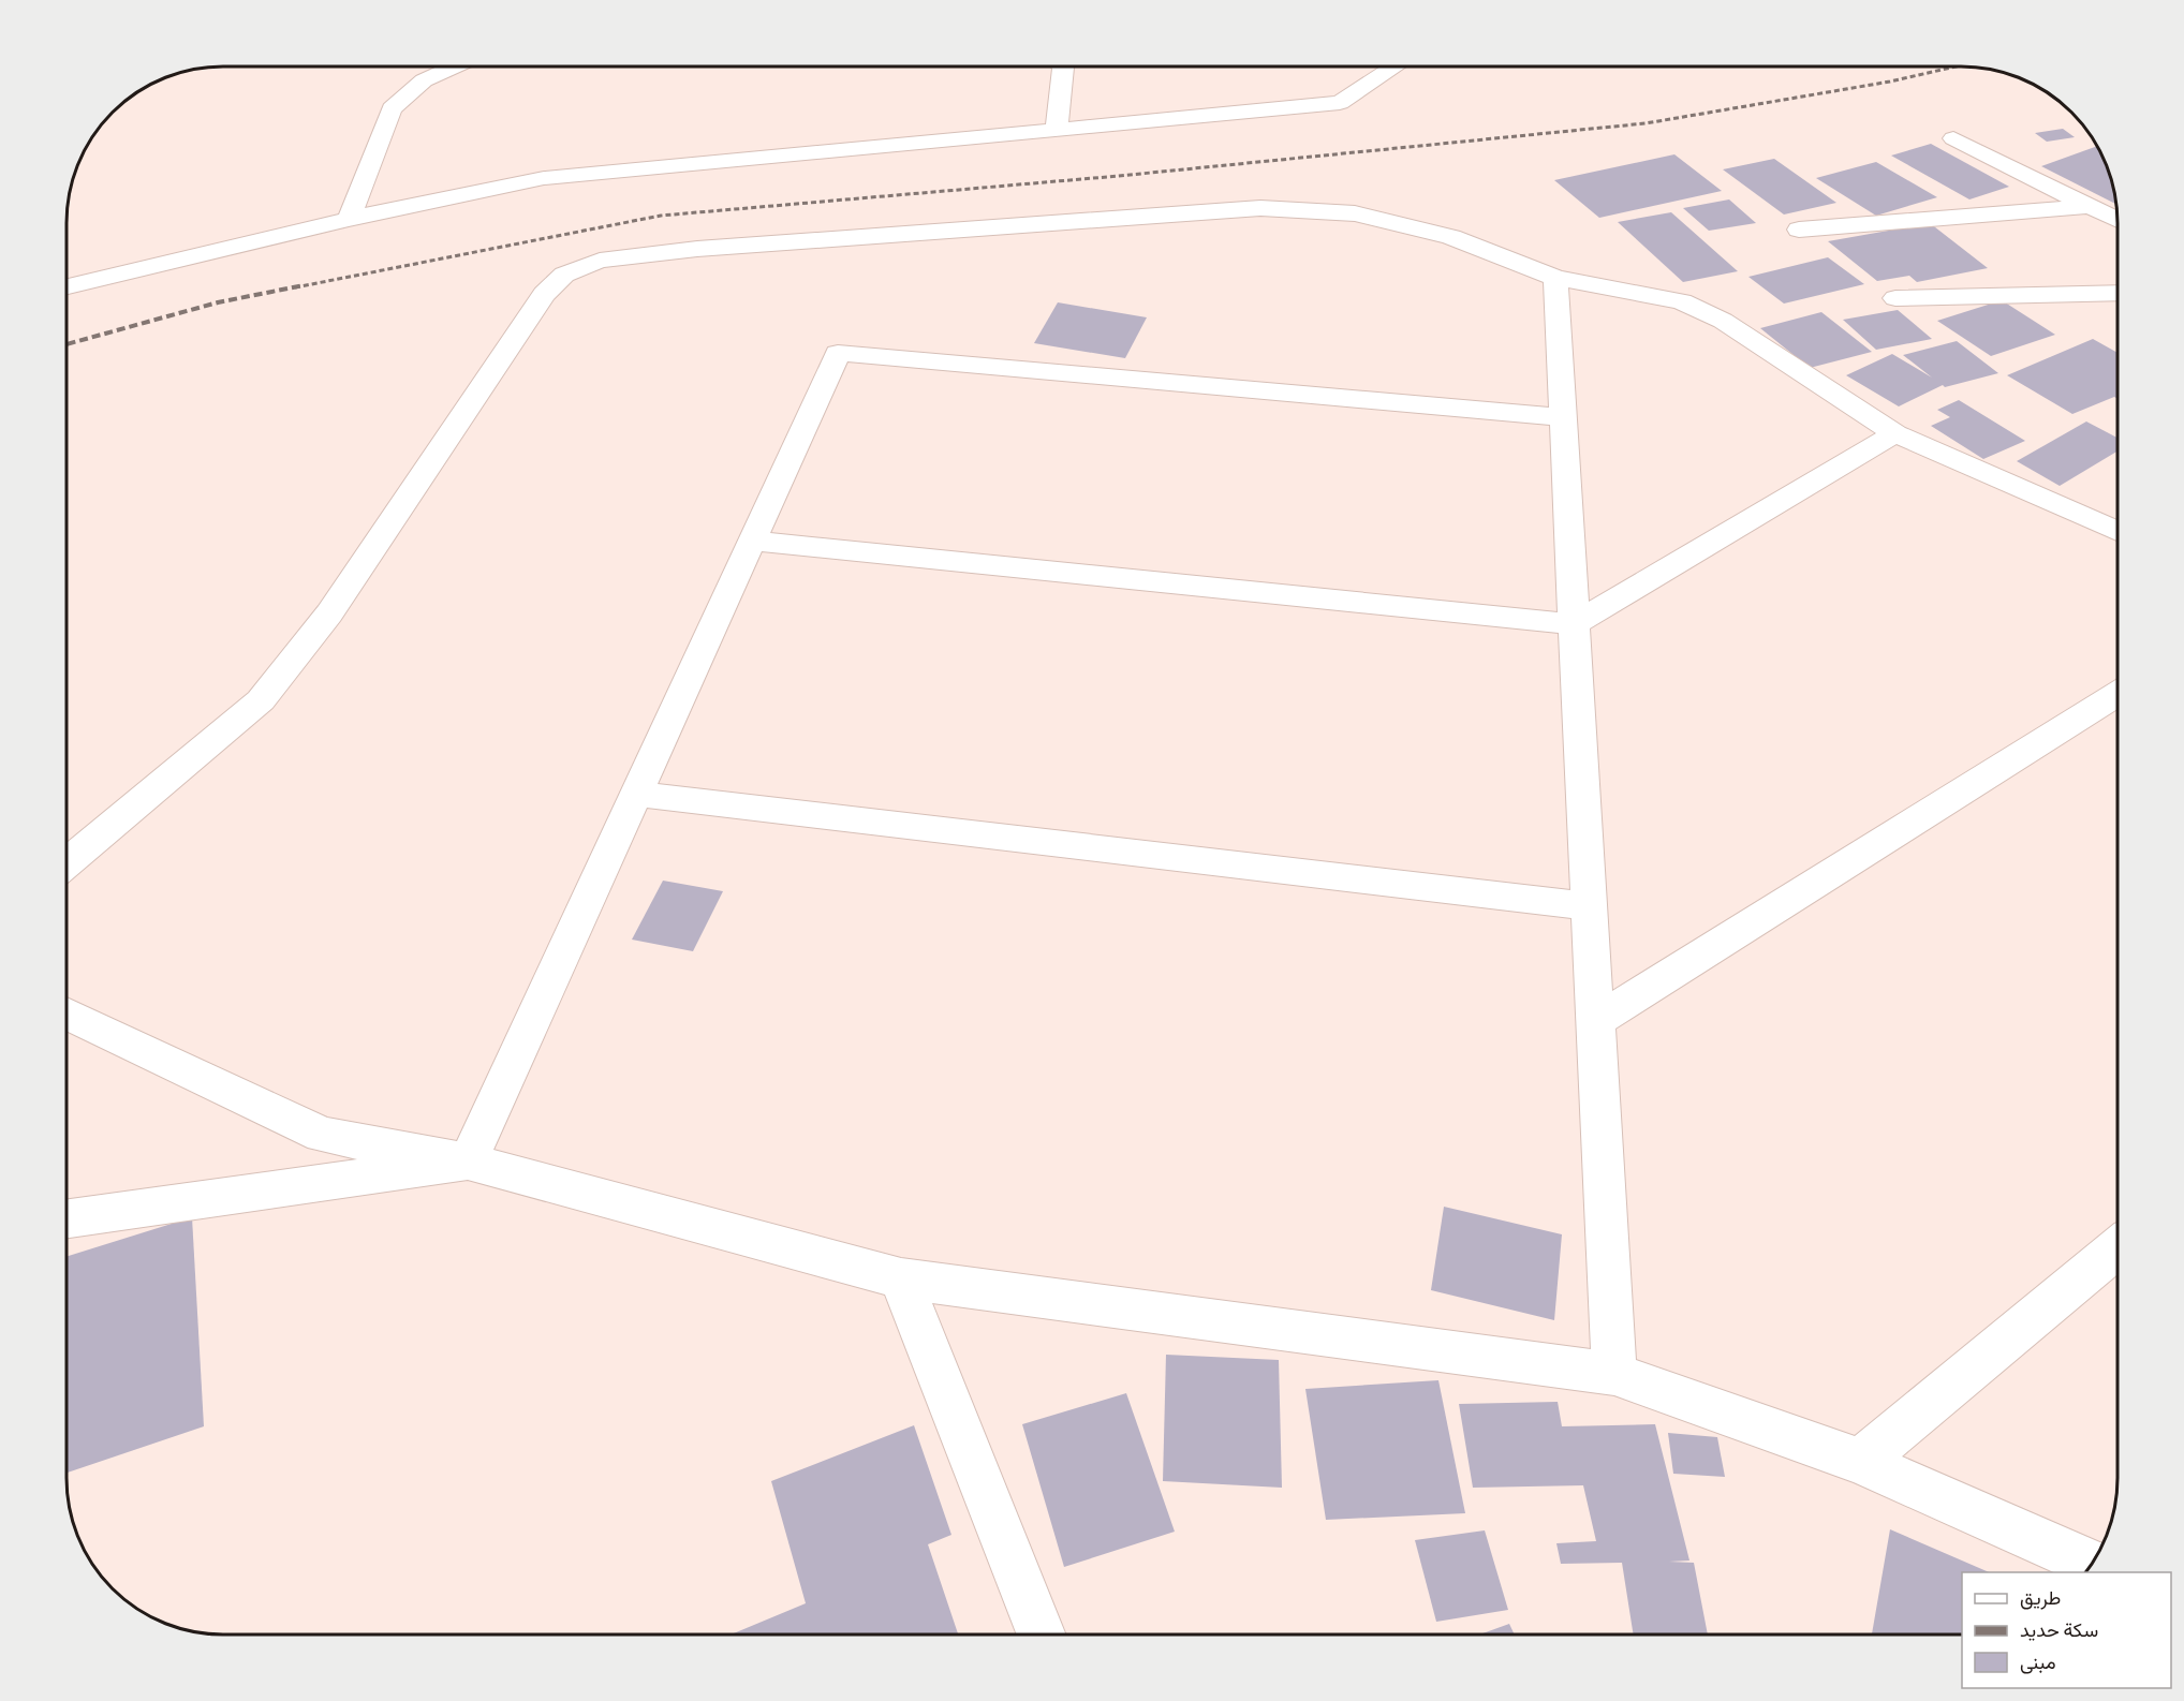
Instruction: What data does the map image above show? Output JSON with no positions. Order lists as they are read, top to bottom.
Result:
{
  "legend": ["طريق", "سكة حديد", "مبنى"]
}
